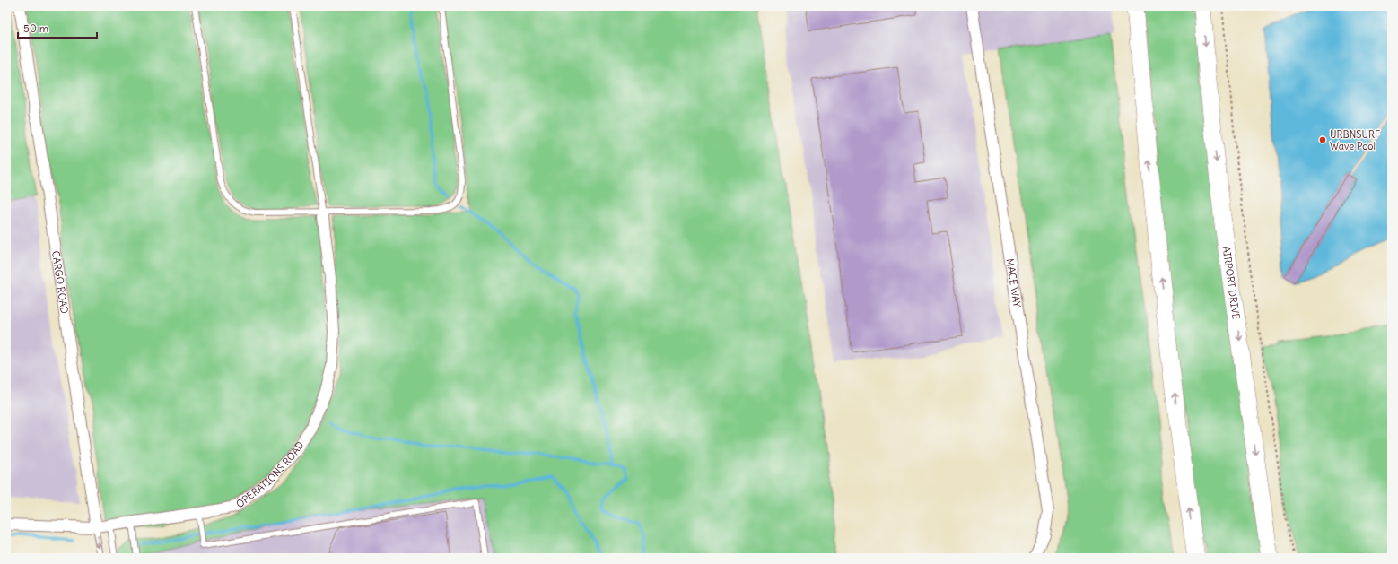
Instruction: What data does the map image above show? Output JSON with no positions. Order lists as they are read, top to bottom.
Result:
{
  "streets": {
    "main road": ["AIRPORT DRIVE"],
    "street": ["CARGO ROAD", "MACE WAY", "OPERATIONS ROAD"]
  },
  "crossings": [
    ["CARGO ROAD", "OPERATIONS ROAD"]
  ],
  "places": ["URBNSURF Wave Pool"],
  "scale_bar": "50 m"
}
